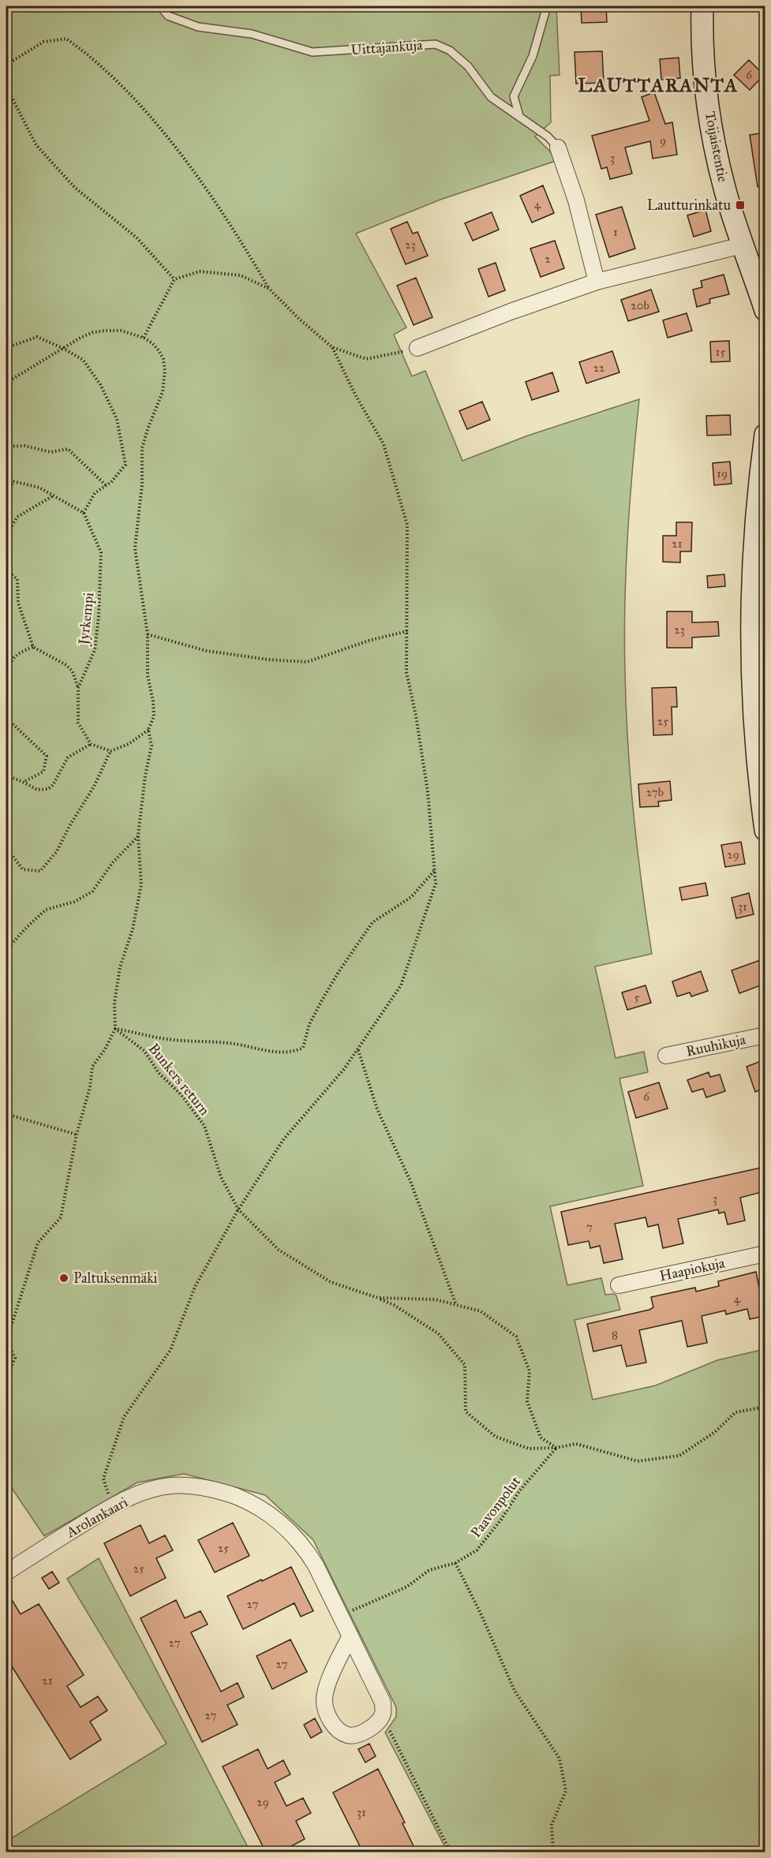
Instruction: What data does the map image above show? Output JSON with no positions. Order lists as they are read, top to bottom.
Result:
{
  "streets": {
    "street": [
      "Uittajankuja",
      "Toijaistentie",
      "Ruuhikuja",
      "Haapiokuja",
      "Arolankaari"
    ],
    "path": ["Jyrkempi", "Bunkers return", "Paavonpolut"]
  },
  "crossings": [
    ["Bunkers return", "Paavonpolut"],
    ["Paavonpolut", "Arolankaari"]
  ],
  "districts": ["LAUTTARANTA"],
  "places": {
    "transit": ["Lautturinkatu"],
    "other": ["Paltuksenmäki"]
  },
  "house_numbers": [
    "6",
    "9",
    "3",
    "4",
    "1",
    "23",
    "2",
    "20b",
    "15",
    "22",
    "19",
    "21",
    "23",
    "25",
    "27b",
    "29",
    "31",
    "5",
    "6",
    "3",
    "7",
    "4",
    "8",
    "25",
    "25",
    "27",
    "27",
    "27",
    "21",
    "27",
    "29",
    "31"
  ]
}
